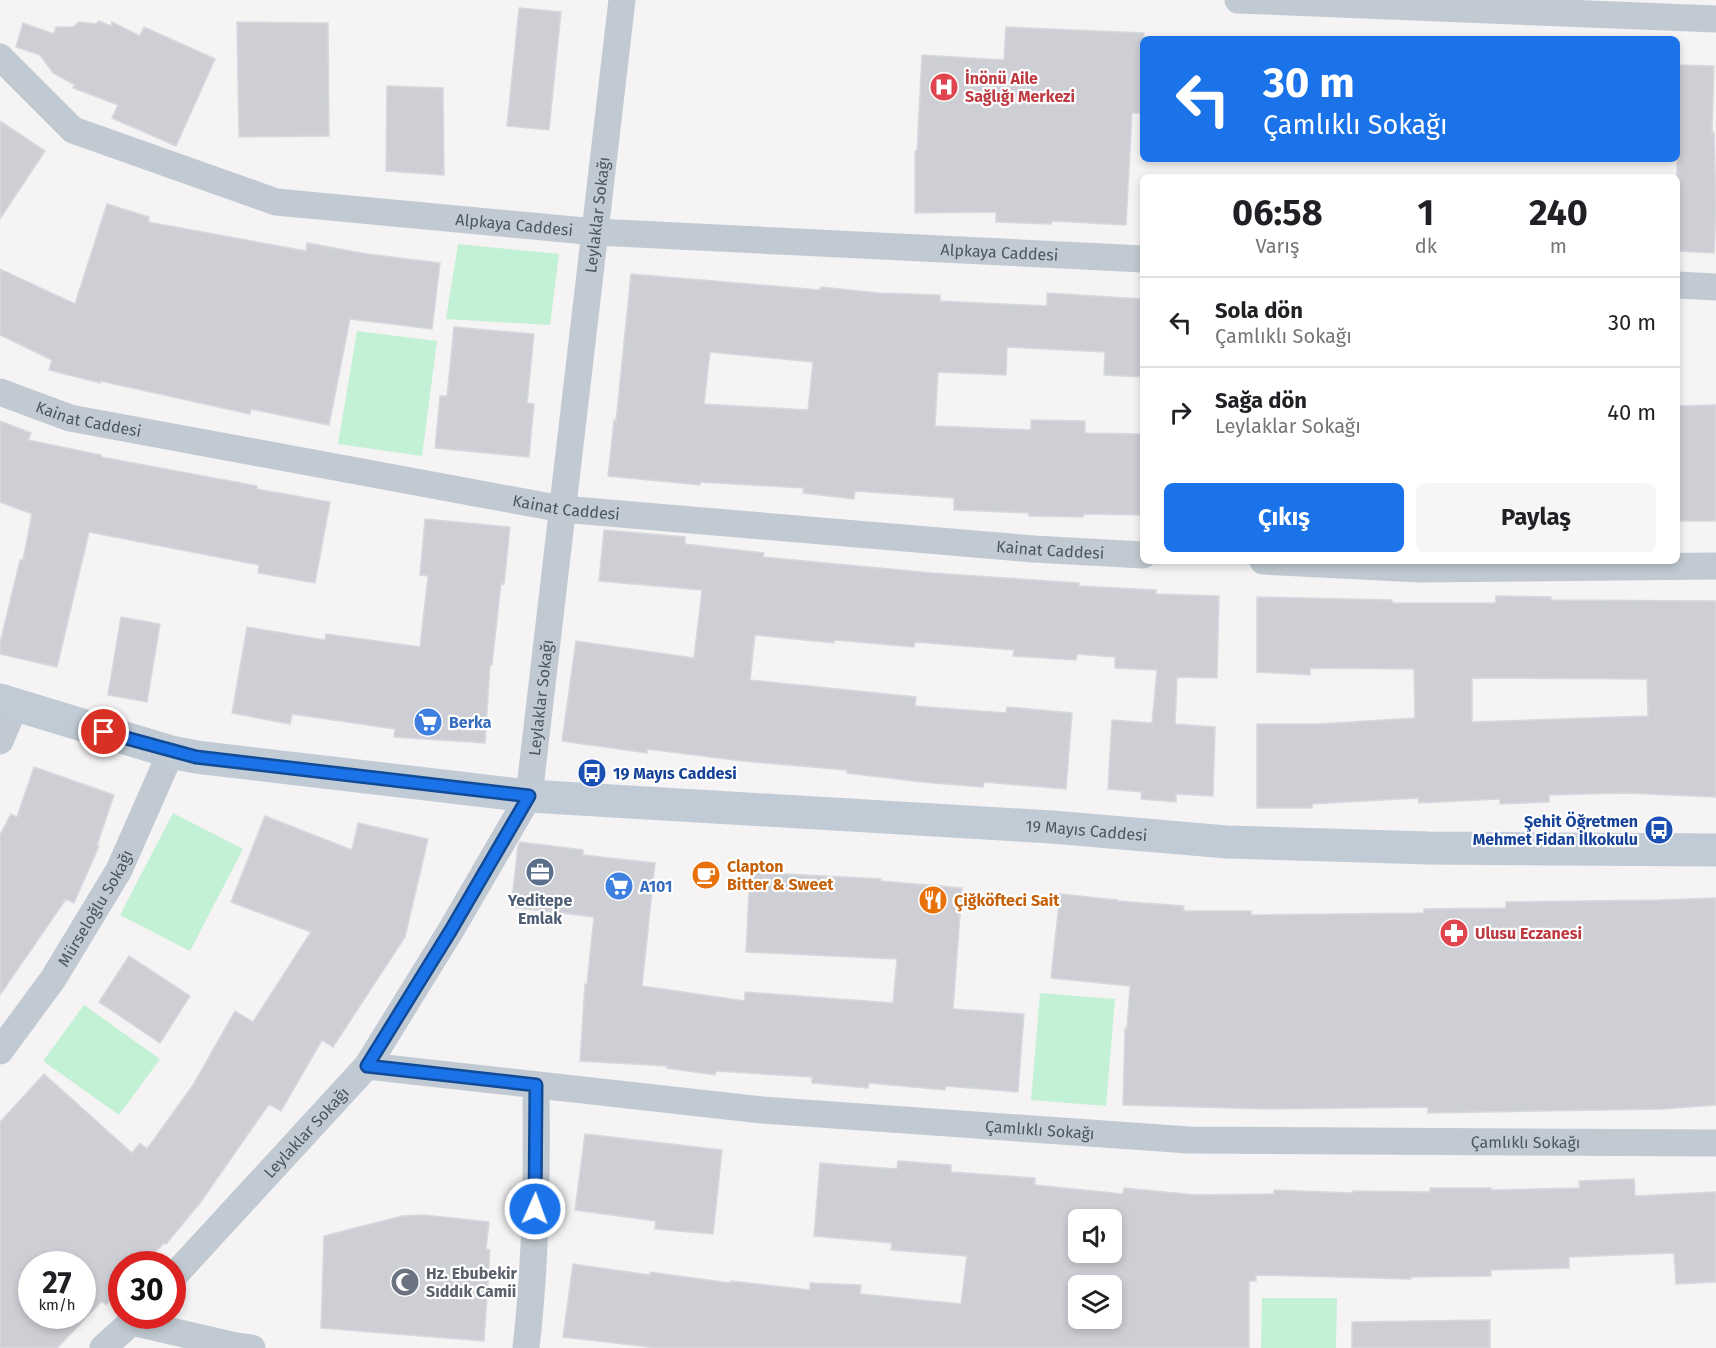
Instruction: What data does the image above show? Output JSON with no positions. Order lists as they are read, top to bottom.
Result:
{
  "streets": {
    "street": [
      "Leylaklar Sokağı",
      "Alpkaya Caddesi",
      "Kainat Caddesi",
      "19 Mayıs Caddesi",
      "Mürseloğlu Sokağı",
      "Çamlıklı Sokağı"
    ]
  },
  "crossings": [
    ["Leylaklar Sokağı", "Alpkaya Caddesi"],
    ["Leylaklar Sokağı", "Kainat Caddesi"],
    ["Leylaklar Sokağı", "19 Mayıs Caddesi"],
    ["Leylaklar Sokağı", "Çamlıklı Sokağı"],
    ["19 Mayıs Caddesi", "Mürseloğlu Sokağı"]
  ],
  "places": {
    "hospital": ["İnönü Aile Sağlığı Merkezi"],
    "supermarket": ["Berka", "A101"],
    "bus stop": ["19 Mayıs Caddesi", "Şehit Öğretmen Mehmet Fidan İlkokulu"],
    "office": ["Yeditepe Emlak"],
    "cafe": ["Clapton Bitter & Sweet"],
    "restaurant": ["Çiğköfteci Sait"],
    "pharmacy": ["Ulusu Eczanesi"],
    "mosque": ["Hz. Ebubekir Sıddık Camii"]
  },
  "page": {
    "turn": ["30 m", "Çamlıklı Sokağı"],
    "eta": [
      "06:58",
      "Varış",
      "1",
      "dk",
      "240",
      "m"
    ],
    "list": [
      {
        "name": "Sola dön",
        "note": "Çamlıklı Sokağı",
        "value": "30 m"
      },
      {
        "name": "Sağa dön",
        "note": "Leylaklar Sokağı",
        "value": "40 m"
      }
    ],
    "buttons": ["Çıkış", "Paylaş"],
    "speed": "27 km/h",
    "limit": "30"
  }
}
